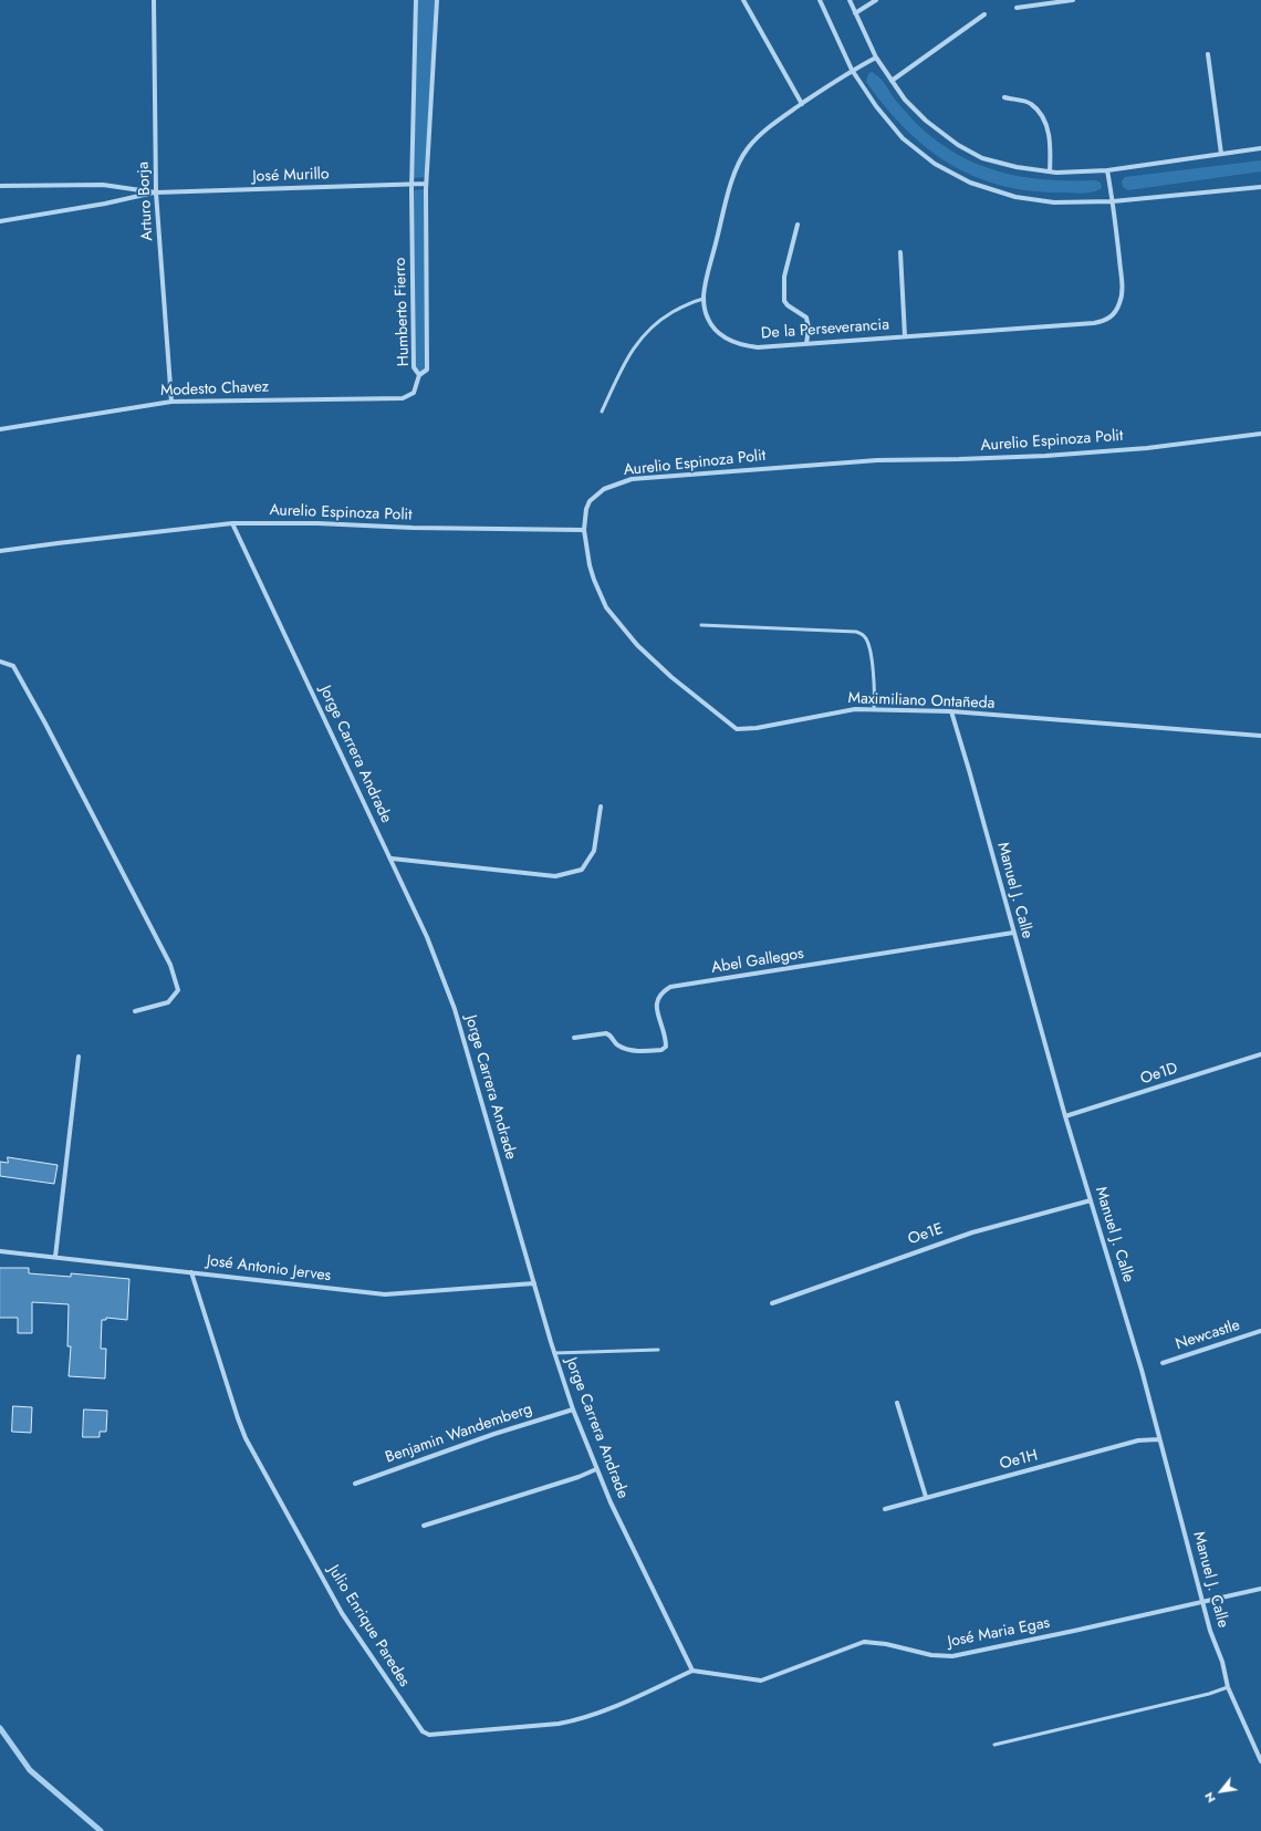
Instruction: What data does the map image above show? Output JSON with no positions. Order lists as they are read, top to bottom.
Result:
{
  "streets": {
    "street": [
      "José Murillo",
      "Arturo Borja",
      "Humberto Fierro",
      "De la Perseverancia",
      "Modesto Chavez",
      "Aurelio Espinoza Polit",
      "Maximiliano Ontañeda",
      "Jorge Carrera Andrade",
      "Manuel J. Calle",
      "Abel Gallegos",
      "Oe1D",
      "Oe1E",
      "José Antonio Jerves",
      "Newcastle",
      "Benjamin Wandemberg",
      "Oe1H",
      "Julio Enrique Paredes",
      "José Maria Egas"
    ]
  },
  "crossings": [
    ["José Murillo", "Arturo Borja"],
    ["José Murillo", "Humberto Fierro"],
    ["Arturo Borja", "Modesto Chavez"],
    ["Humberto Fierro", "Modesto Chavez"],
    ["Aurelio Espinoza Polit", "Maximiliano Ontañeda"],
    ["Aurelio Espinoza Polit", "Jorge Carrera Andrade"],
    ["Maximiliano Ontañeda", "Manuel J. Calle"],
    ["Jorge Carrera Andrade", "José Antonio Jerves"],
    ["Jorge Carrera Andrade", "Benjamin Wandemberg"],
    ["Jorge Carrera Andrade", "Julio Enrique Paredes"],
    ["Jorge Carrera Andrade", "José Maria Egas"],
    ["Manuel J. Calle", "Abel Gallegos"],
    ["Manuel J. Calle", "Oe1D"],
    ["Manuel J. Calle", "Oe1E"],
    ["Manuel J. Calle", "Oe1H"],
    ["Manuel J. Calle", "José Maria Egas"],
    ["José Antonio Jerves", "Julio Enrique Paredes"],
    ["Julio Enrique Paredes", "José Maria Egas"]
  ],
  "north": "bottom left"
}
